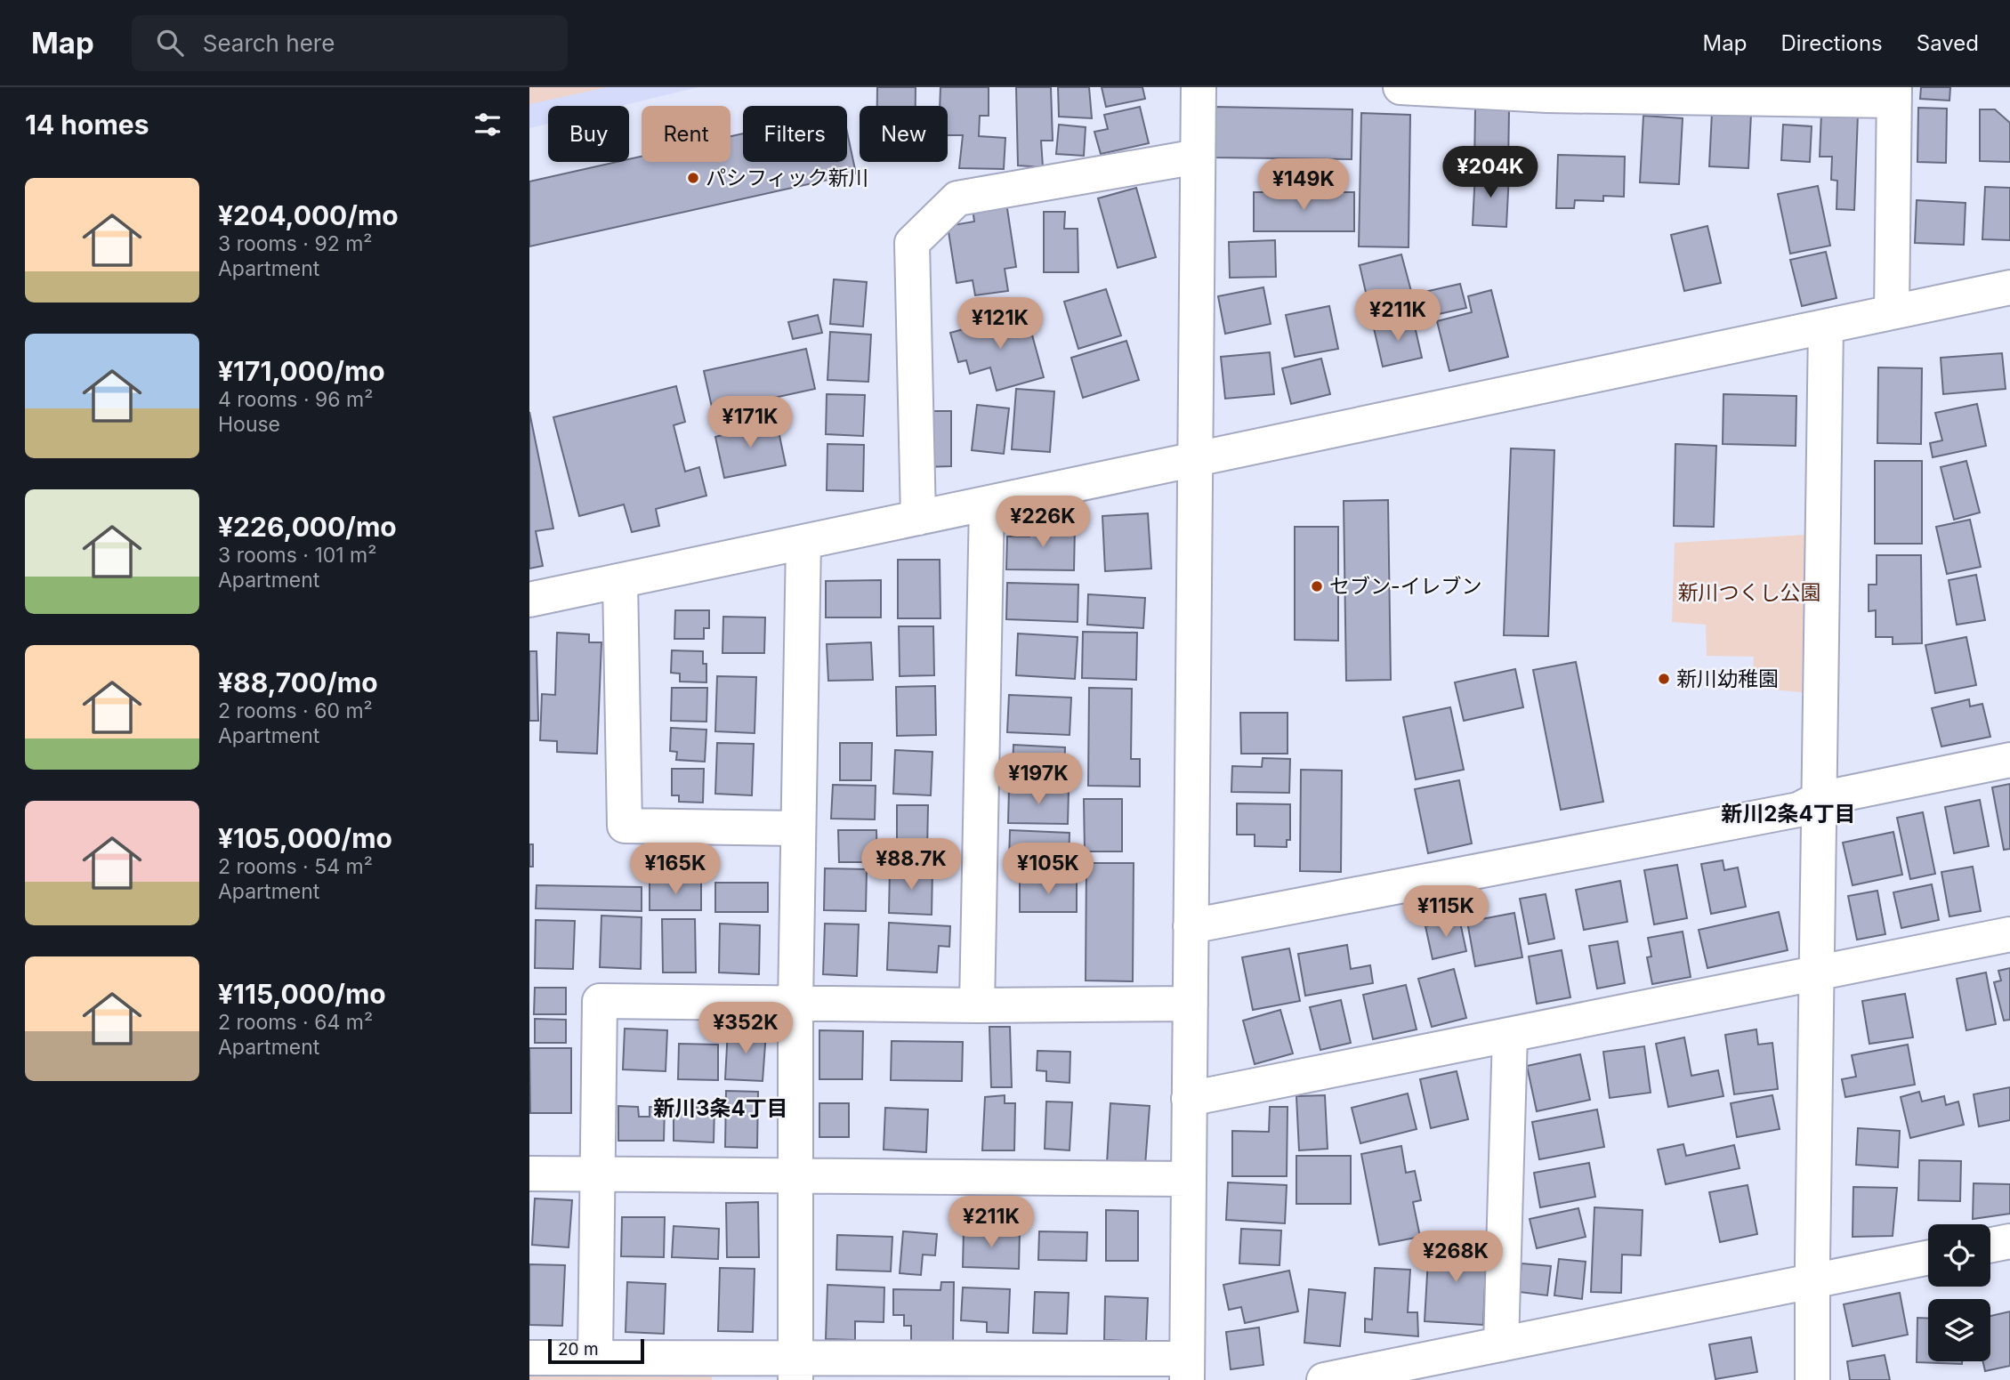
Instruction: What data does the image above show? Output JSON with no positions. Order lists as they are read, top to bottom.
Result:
{
  "districts": ["新川2条4丁目", "新川3条4丁目"],
  "parks": ["新川つくし公園"],
  "places": ["パシフィック新川", "セブン-イレブン", "新川幼稚園"],
  "scale_bar": "20 m",
  "page": {
    "header": "Map",
    "search": "Search here",
    "nav": ["Map", "Directions", "Saved"],
    "heading": "14 homes",
    "chip": [
      "Buy",
      "Rent",
      "Filters",
      "New"
    ],
    "price": [
      "¥204K",
      "¥149K",
      "¥211K",
      "¥121K",
      "¥171K",
      "¥226K",
      "¥197K",
      "¥88.7K",
      "¥165K",
      "¥105K",
      "¥115K",
      "¥352K",
      "¥211K",
      "¥268K"
    ],
    "list": [
      {
        "name": "¥204,000/mo",
        "note": "3 rooms · 92 m² · Apartment"
      },
      {
        "name": "¥171,000/mo",
        "note": "4 rooms · 96 m² · House"
      },
      {
        "name": "¥226,000/mo",
        "note": "3 rooms · 101 m² · Apartment"
      },
      {
        "name": "¥88,700/mo",
        "note": "2 rooms · 60 m² · Apartment"
      },
      {
        "name": "¥105,000/mo",
        "note": "2 rooms · 54 m² · Apartment"
      },
      {
        "name": "¥115,000/mo",
        "note": "2 rooms · 64 m² · Apartment"
      }
    ],
    "scale": "20 m"
  }
}
